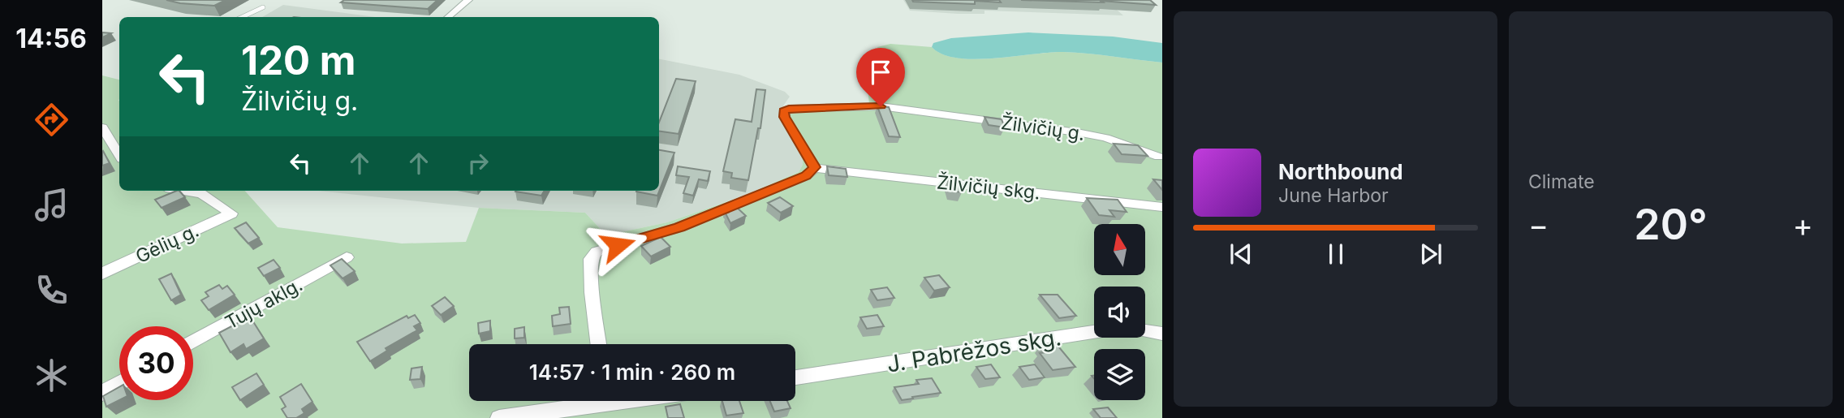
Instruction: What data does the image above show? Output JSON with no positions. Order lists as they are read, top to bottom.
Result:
{
  "streets": {
    "street": [
      "Žilvičių g.",
      "Žilvičių skg.",
      "Gėlių g.",
      "Tujų aklg.",
      "J. Pabrėžos skg."
    ]
  },
  "crossings": [
    ["Žilvičių g.", "Žilvičių skg."]
  ],
  "north": "top",
  "page": {
    "tabs": "14:56",
    "tile": "Climate",
    "turn": ["120 m", "Žilvičių g."],
    "song": ["Northbound", "June Harbor"],
    "heat": ["−", "20°", "+"],
    "limit": "30",
    "trip": "14:57 · 1 min · 260 m"
  }
}
